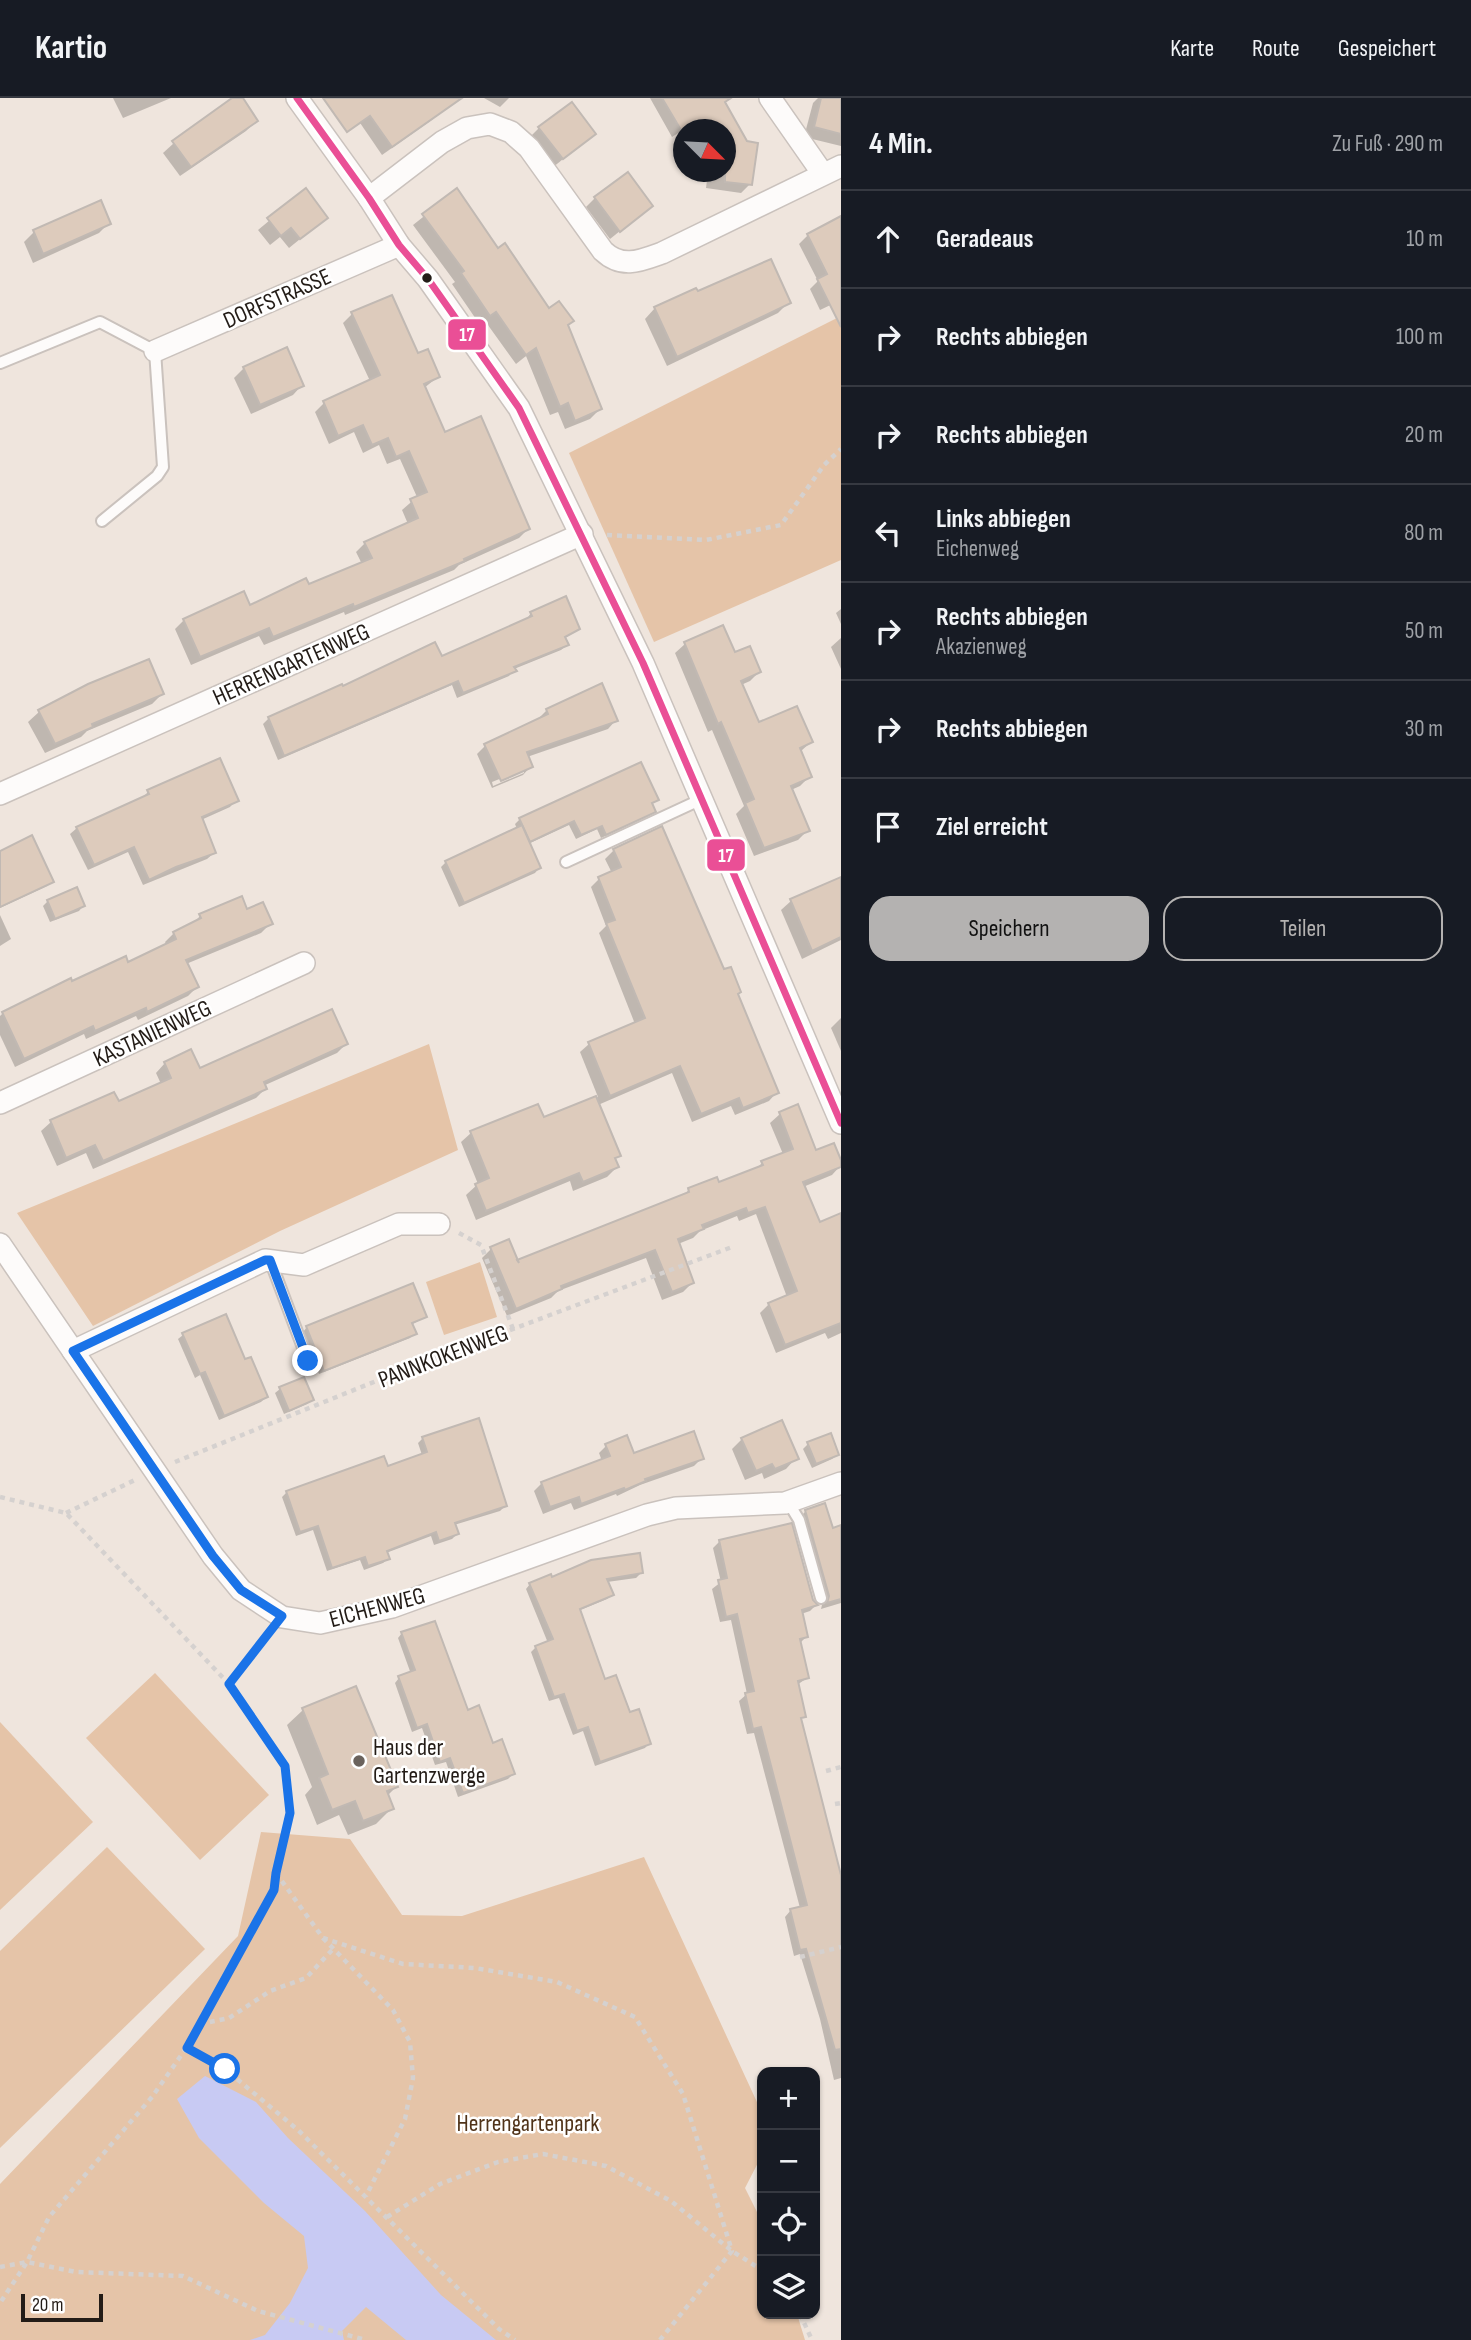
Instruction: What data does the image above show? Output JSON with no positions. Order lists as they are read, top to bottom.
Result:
{
  "streets": {
    "street": [
      "DORFSTRASSE",
      "HERRENGARTENWEG",
      "KASTANIENWEG",
      "EICHENWEG"
    ],
    "path": ["PANNKOKENWEG"]
  },
  "crossings": [
    ["PANNKOKENWEG", "EICHENWEG"]
  ],
  "parks": ["Herrengartenpark"],
  "places": ["Haus der Gartenzwerge"],
  "lines": ["transit line 17"],
  "scale_bar": "20 m",
  "north": "bottom right",
  "page": {
    "header": "Kartio",
    "nav": ["Karte", "Route", "Gespeichert"],
    "heading": ["4 Min.", "Zu Fuß · 290 m"],
    "list": [
      ["Geradeaus", "10 m"],
      ["Rechts abbiegen", "100 m"],
      ["Rechts abbiegen", "20 m"],
      ["Links abbiegen", "Eichenweg", "80 m"],
      ["Rechts abbiegen", "Akazienweg", "50 m"],
      ["Rechts abbiegen", "30 m"],
      "Ziel erreicht"
    ],
    "buttons": ["Speichern", "Teilen"],
    "map_buttons": ["+", "−"],
    "scale": "20 m"
  }
}
